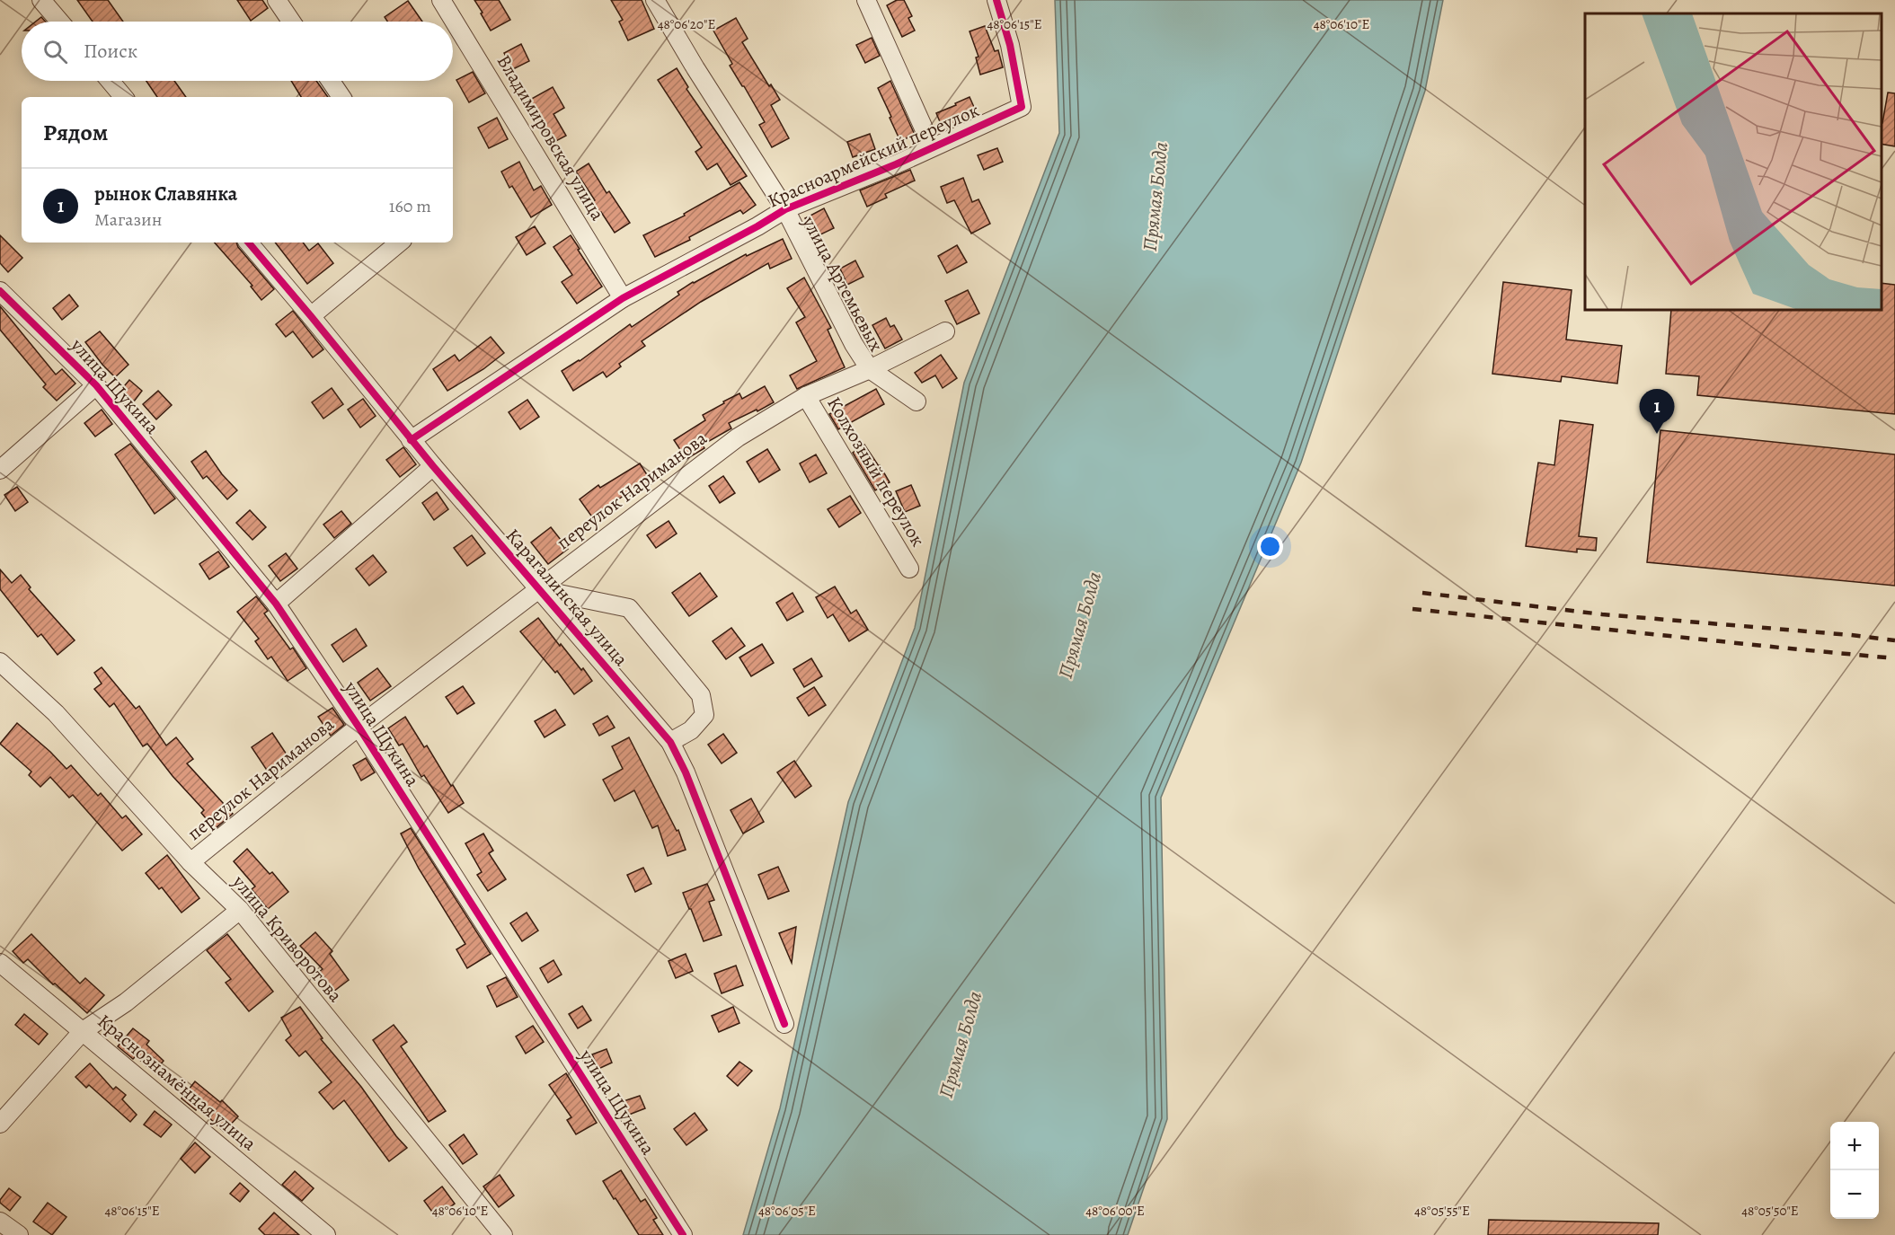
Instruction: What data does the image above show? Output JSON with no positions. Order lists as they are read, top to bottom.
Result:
{
  "streets": {
    "street": [
      "Владимировская улица",
      "Красноармейский переулок",
      "улица Артемьевых",
      "улица Щукина",
      "Колхозный переулок",
      "переулок Нариманова",
      "Карагалинская улица",
      "улица Криворотова",
      "Краснознамённая улица"
    ]
  },
  "crossings": [
    ["Владимировская улица", "Красноармейский переулок"],
    ["Красноармейский переулок", "улица Артемьевых"],
    ["Красноармейский переулок", "Карагалинская улица"],
    ["улица Артемьевых", "переулок Нариманова"],
    ["улица Щукина", "переулок Нариманова"],
    ["Колхозный переулок", "переулок Нариманова"],
    ["переулок Нариманова", "Карагалинская улица"],
    ["переулок Нариманова", "улица Криворотова"]
  ],
  "water": ["Прямая Болда"],
  "page": {
    "search": "Поиск",
    "heading": "Рядом",
    "list": [
      {
        "mark": "1",
        "name": "рынок Славянка",
        "note": "Магазин",
        "value": "160 m"
      }
    ],
    "pins": "1",
    "map_buttons": ["+", "−"]
  },
  "coordinates": [
    "48°06'20\"E",
    "48°06'15\"E",
    "48°06'10\"E",
    "48°06'05\"E",
    "48°06'00\"E",
    "48°05'55\"E",
    "48°05'50\"E"
  ]
}
